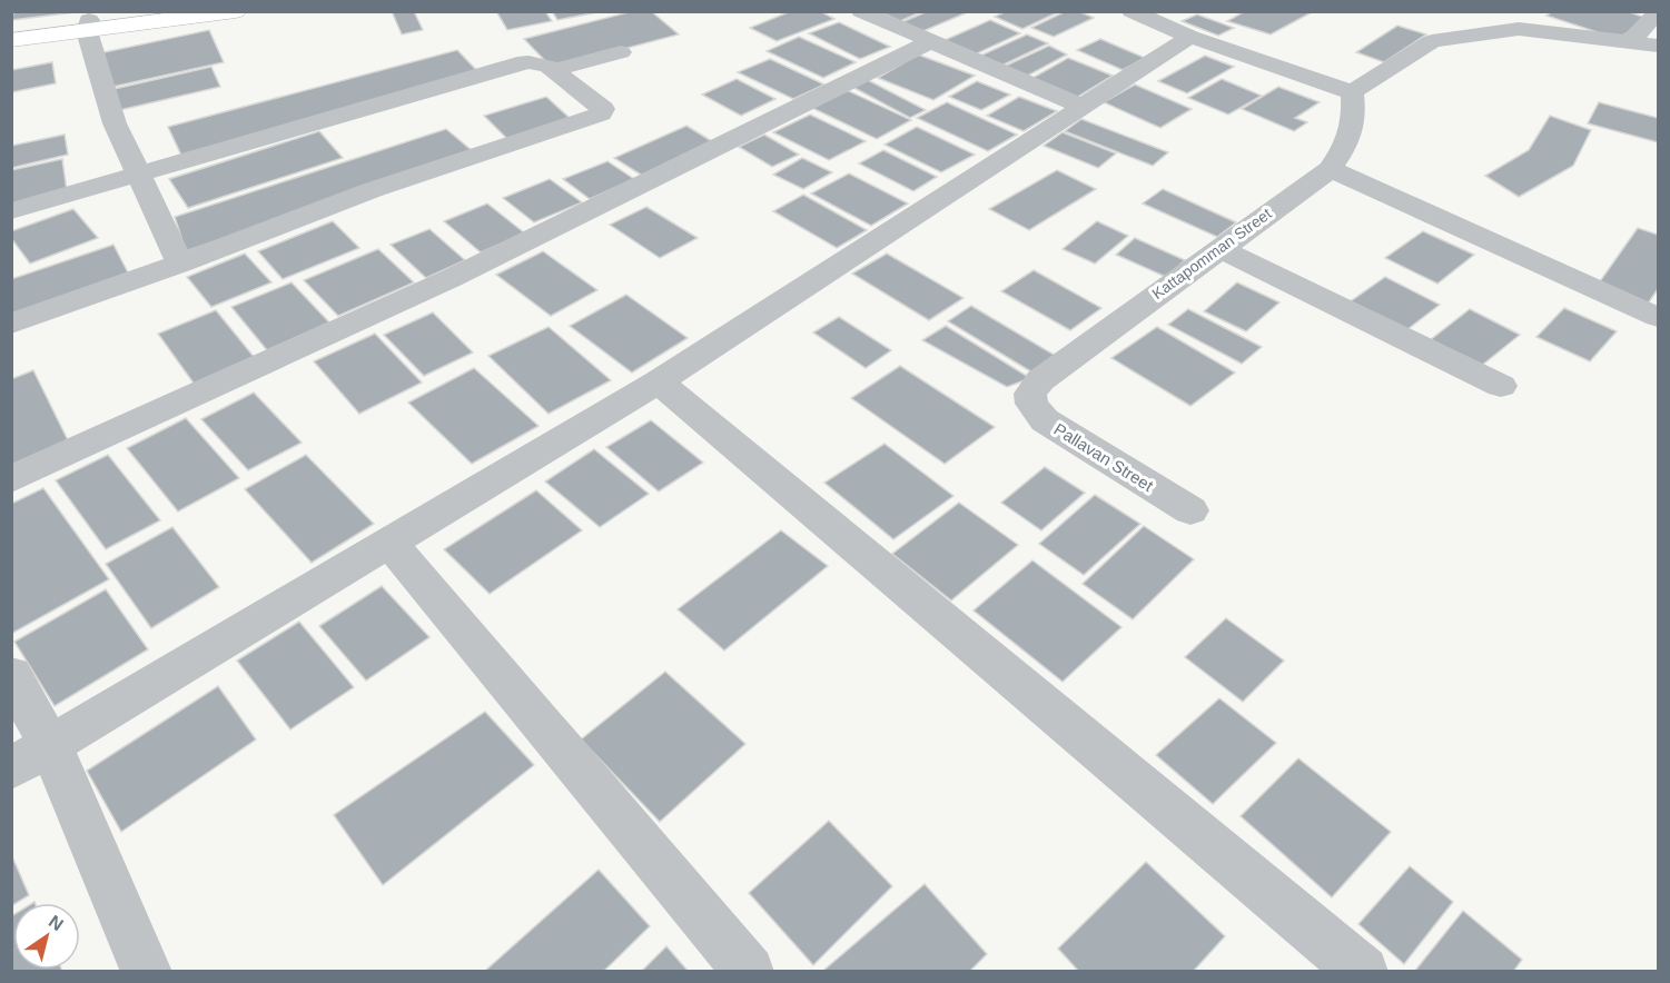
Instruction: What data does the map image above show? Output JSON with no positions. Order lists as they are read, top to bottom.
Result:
{
  "streets": {
    "street": ["Kattapomman Street", "Pallavan Street"]
  },
  "crossings": [
    ["Kattapomman Street", "Pallavan Street"]
  ],
  "north": "top right"
}
